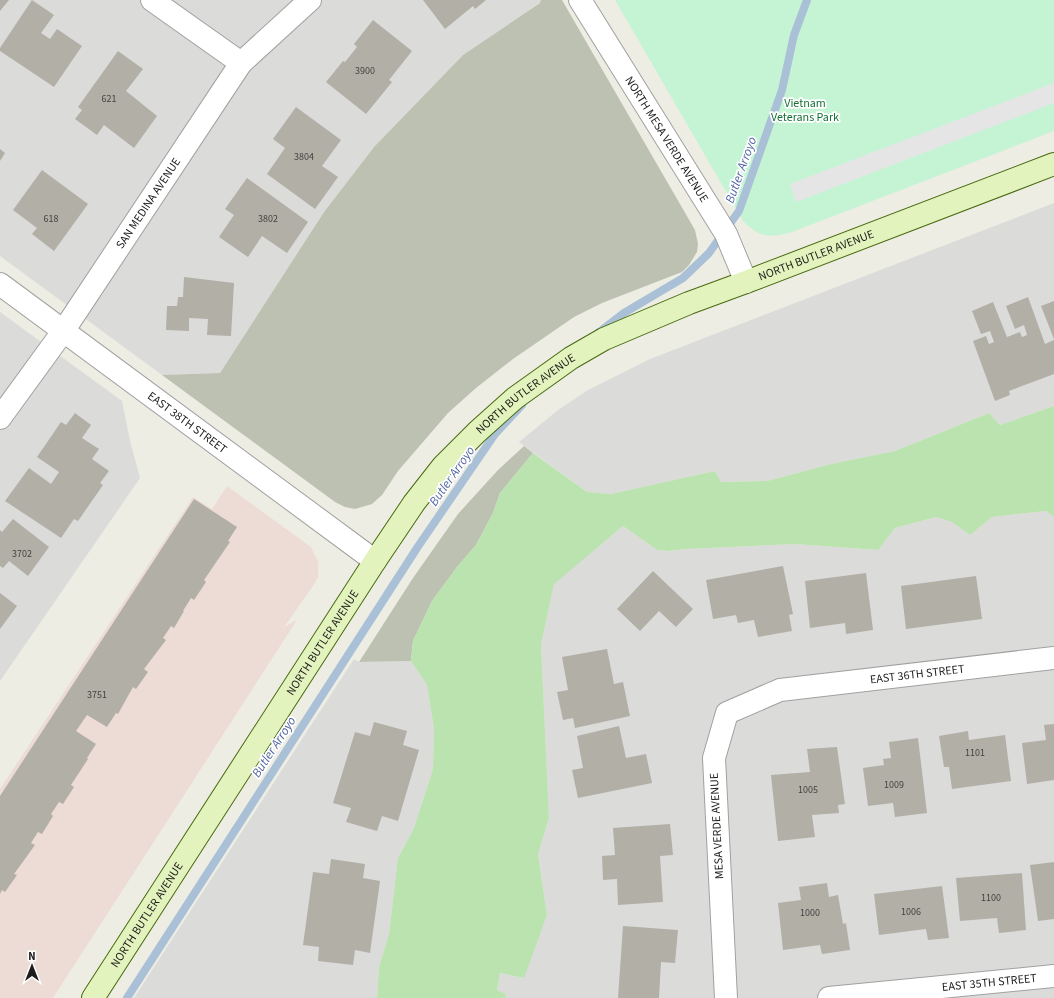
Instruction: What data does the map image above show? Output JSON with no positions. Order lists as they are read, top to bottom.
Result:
{
  "streets": {
    "main road": ["NORTH BUTLER AVENUE"],
    "street": [
      "NORTH MESA VERDE AVENUE",
      "SAN MEDINA AVENUE",
      "EAST 38TH STREET",
      "EAST 36TH STREET",
      "MESA VERDE AVENUE",
      "EAST 35TH STREET"
    ]
  },
  "crossings": [
    ["NORTH MESA VERDE AVENUE", "NORTH BUTLER AVENUE"],
    ["SAN MEDINA AVENUE", "EAST 38TH STREET"],
    ["NORTH BUTLER AVENUE", "EAST 38TH STREET"],
    ["EAST 36TH STREET", "MESA VERDE AVENUE"]
  ],
  "water": ["Butler Arroyo"],
  "parks": ["Vietnam Veterans Park"],
  "house_numbers": [
    "3900",
    "621",
    "3804",
    "618",
    "3802",
    "3702",
    "3751",
    "1101",
    "1009",
    "1005",
    "1100",
    "1006",
    "1000"
  ],
  "north": "top"
}
